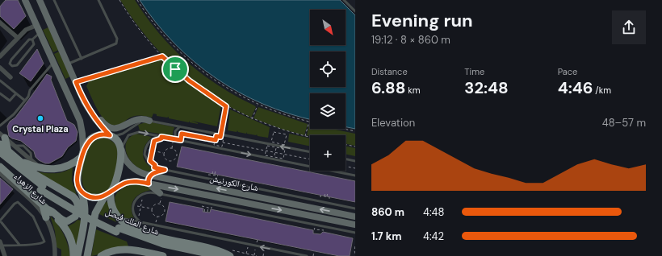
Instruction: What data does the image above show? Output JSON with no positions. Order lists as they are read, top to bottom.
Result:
{
  "streets": {
    "main road": ["شارع الكورنيش", "شارع الملك فيصل"],
    "street": ["شارع الزهراء"]
  },
  "places": ["Crystal Plaza"],
  "north": "bottom right",
  "page": {
    "heading": ["Evening run", "19:12 · 8 × 860 m"],
    "map_buttons": "+",
    "stats": [
      ["Distance", "6.88 km"],
      ["Time", "32:48"],
      ["Pace", "4:46 /km"]
    ],
    "chart": ["Elevation", "48–57 m"],
    "list": [
      {
        "name": "860 m",
        "note": "4:48"
      },
      {
        "name": "1.7 km",
        "note": "4:42"
      }
    ]
  }
}
